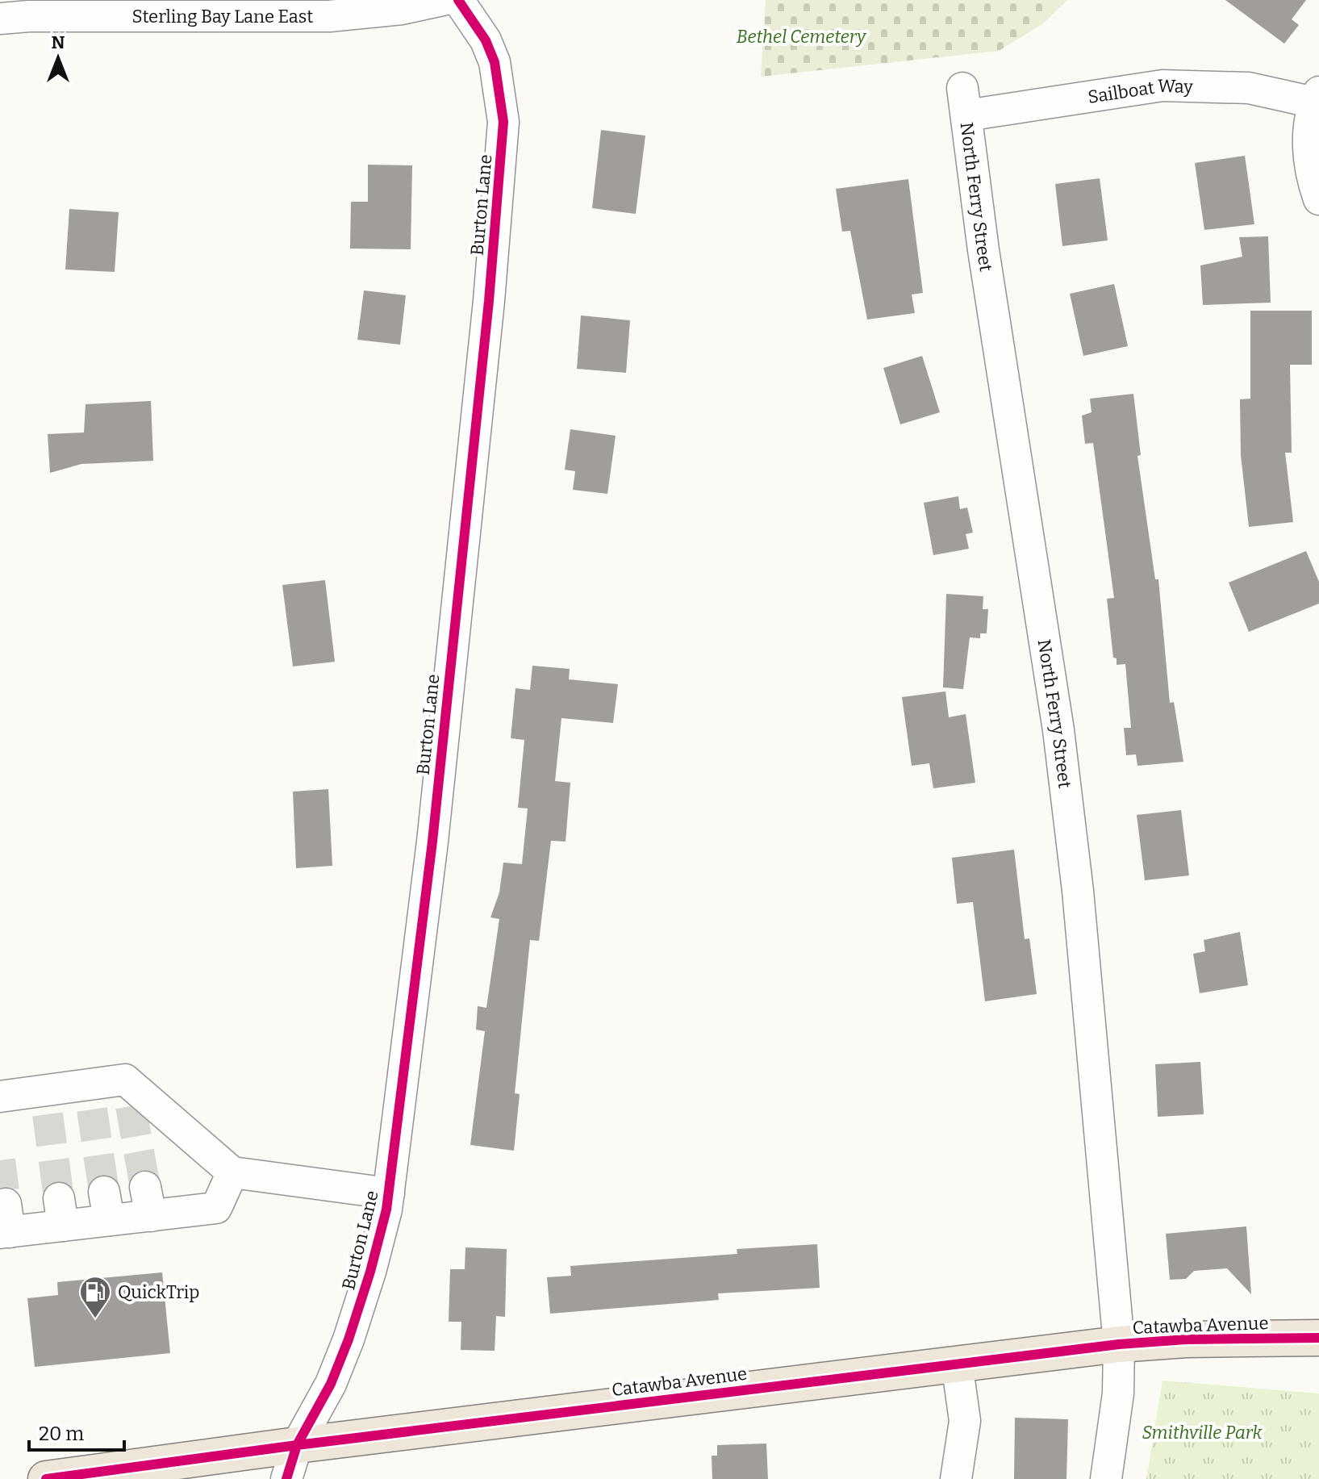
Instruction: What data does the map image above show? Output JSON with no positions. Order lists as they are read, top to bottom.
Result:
{
  "streets": {
    "main road": ["Catawba Avenue"],
    "street": [
      "Sterling Bay Lane East",
      "Sailboat Way",
      "North Ferry Street",
      "Burton Lane"
    ]
  },
  "crossings": [
    ["Sailboat Way", "North Ferry Street"],
    ["North Ferry Street", "Catawba Avenue"],
    ["Burton Lane", "Catawba Avenue"]
  ],
  "parks": ["Bethel Cemetery", "Smithville Park"],
  "places": {
    "fuel station": ["QuickTrip"]
  },
  "scale_bar": "20 m",
  "north": "top"
}
